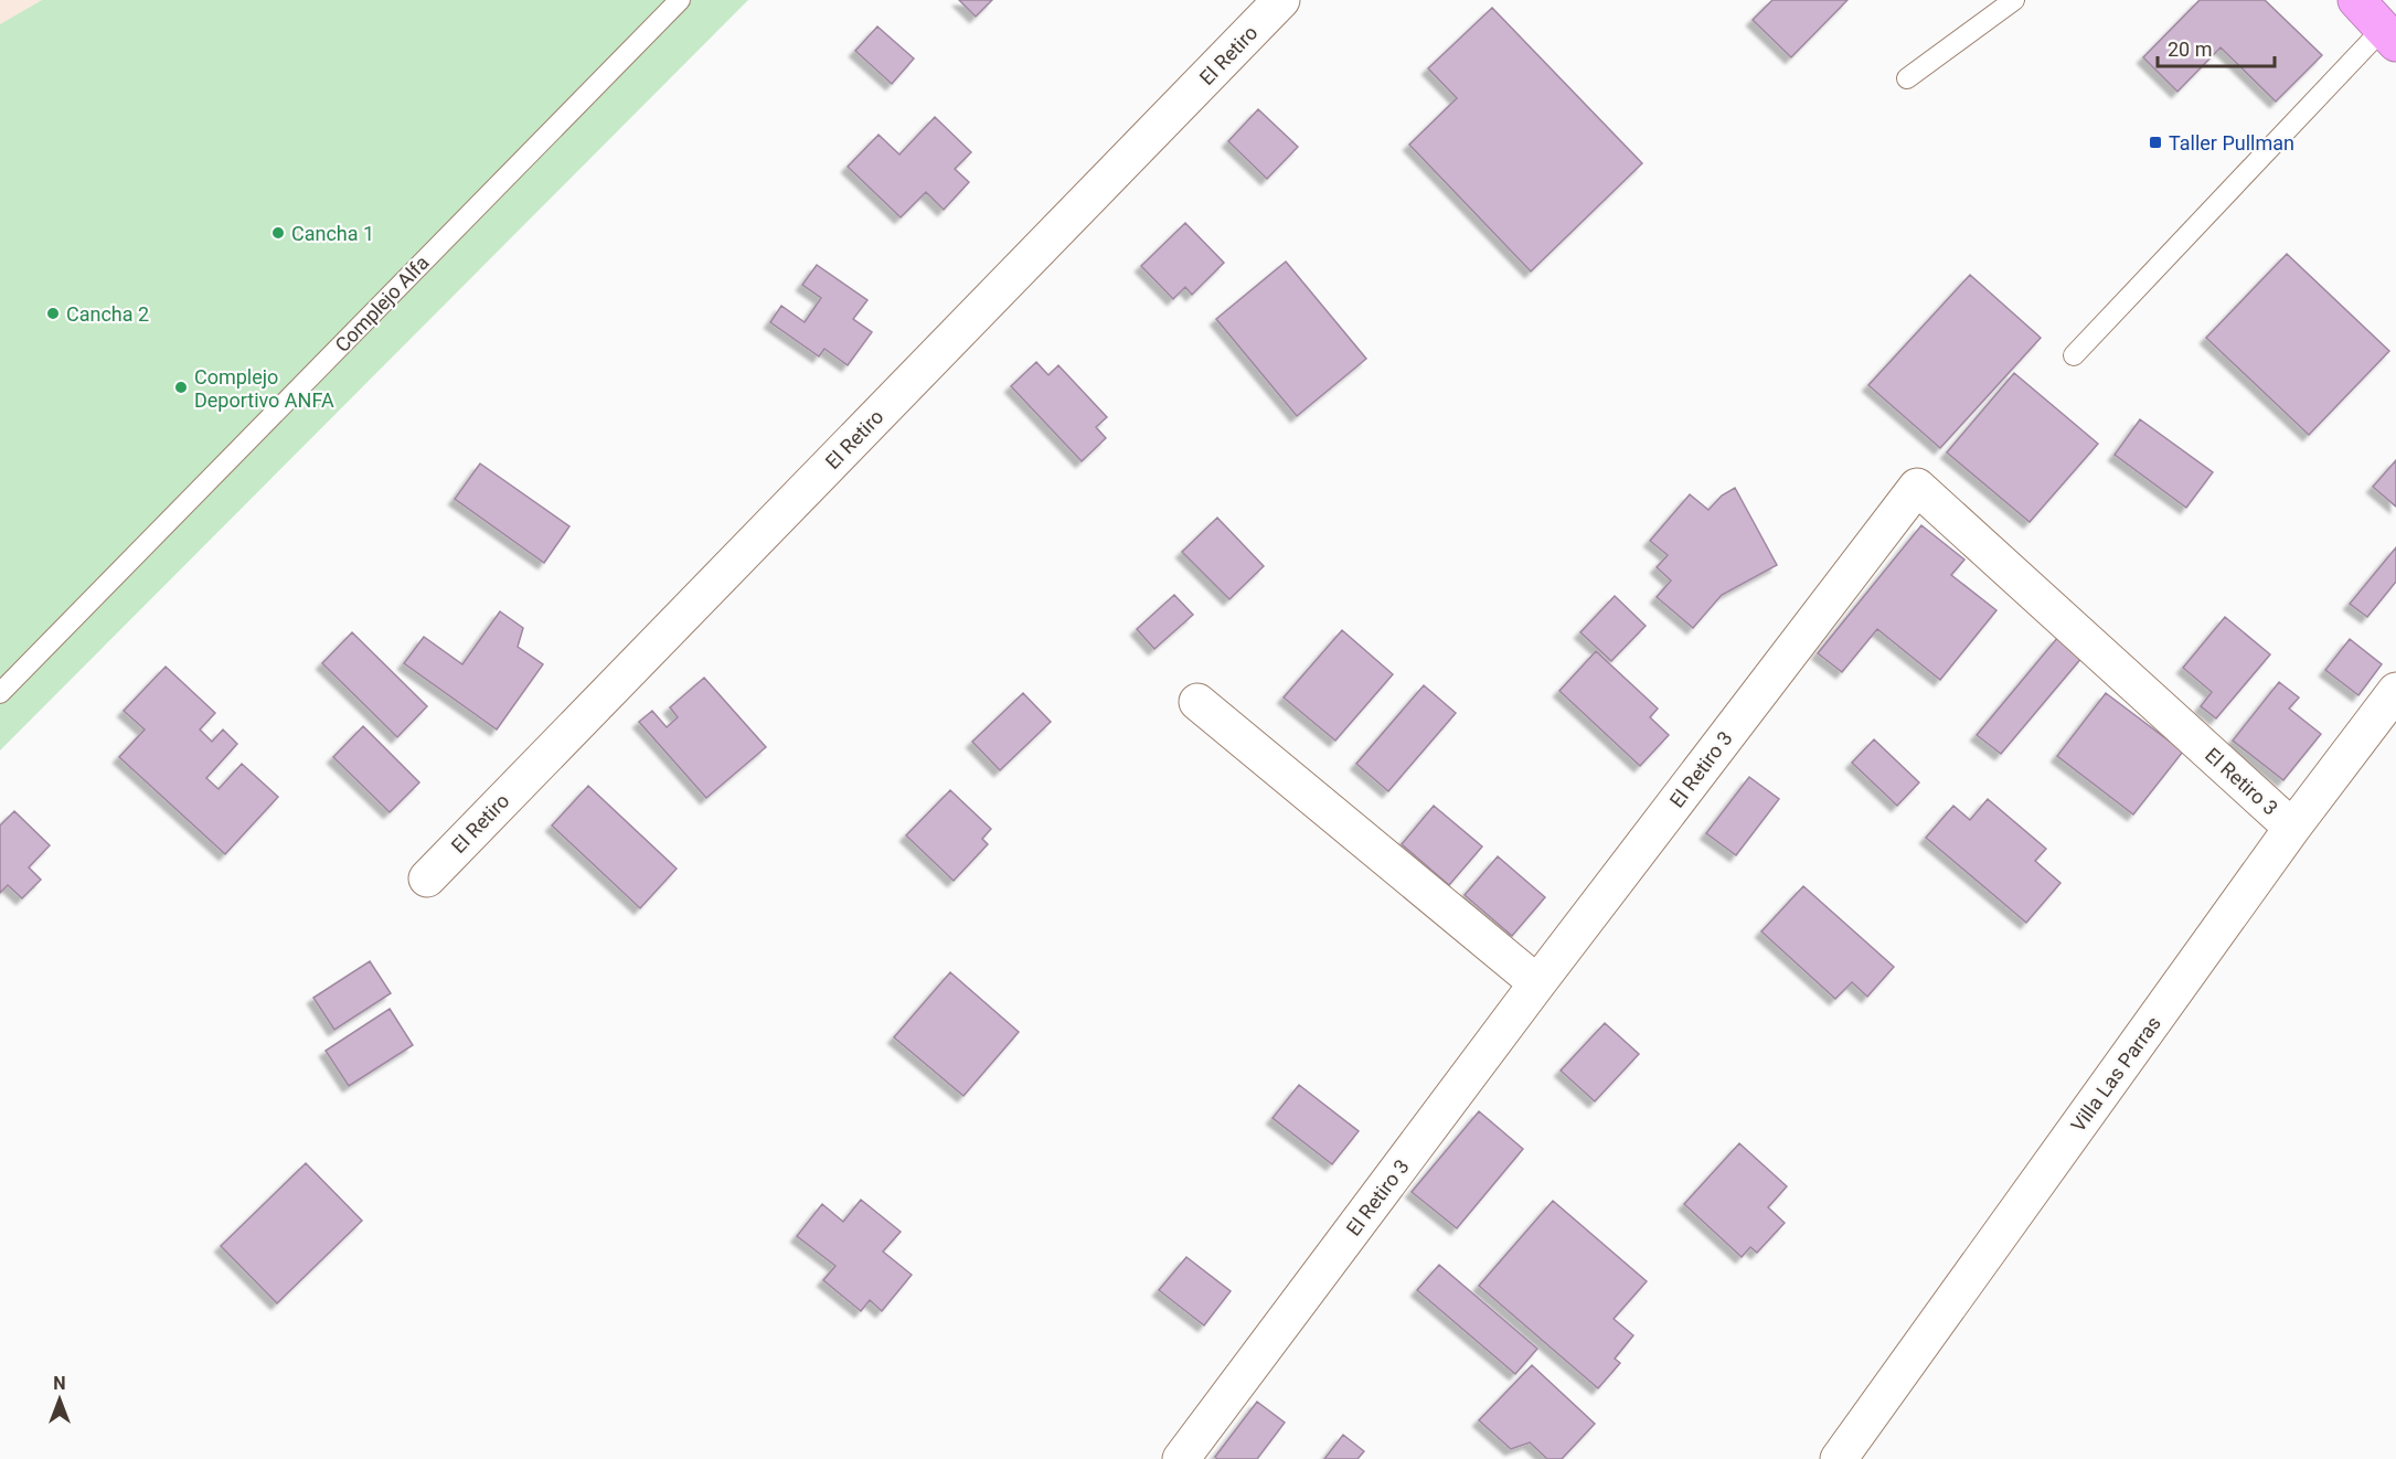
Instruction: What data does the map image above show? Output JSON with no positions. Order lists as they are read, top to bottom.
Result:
{
  "streets": {
    "street": ["El Retiro", "El Retiro 3", "Villa Las Parras"],
    "lane": ["Complejo Alfa"]
  },
  "crossings": [
    ["El Retiro 3", "Villa Las Parras"]
  ],
  "places": {
    "transit": ["Taller Pullman"],
    "other": ["Cancha 1", "Cancha 2", "Complejo Deportivo ANFA"]
  },
  "scale_bar": "20 m",
  "north": "top"
}
